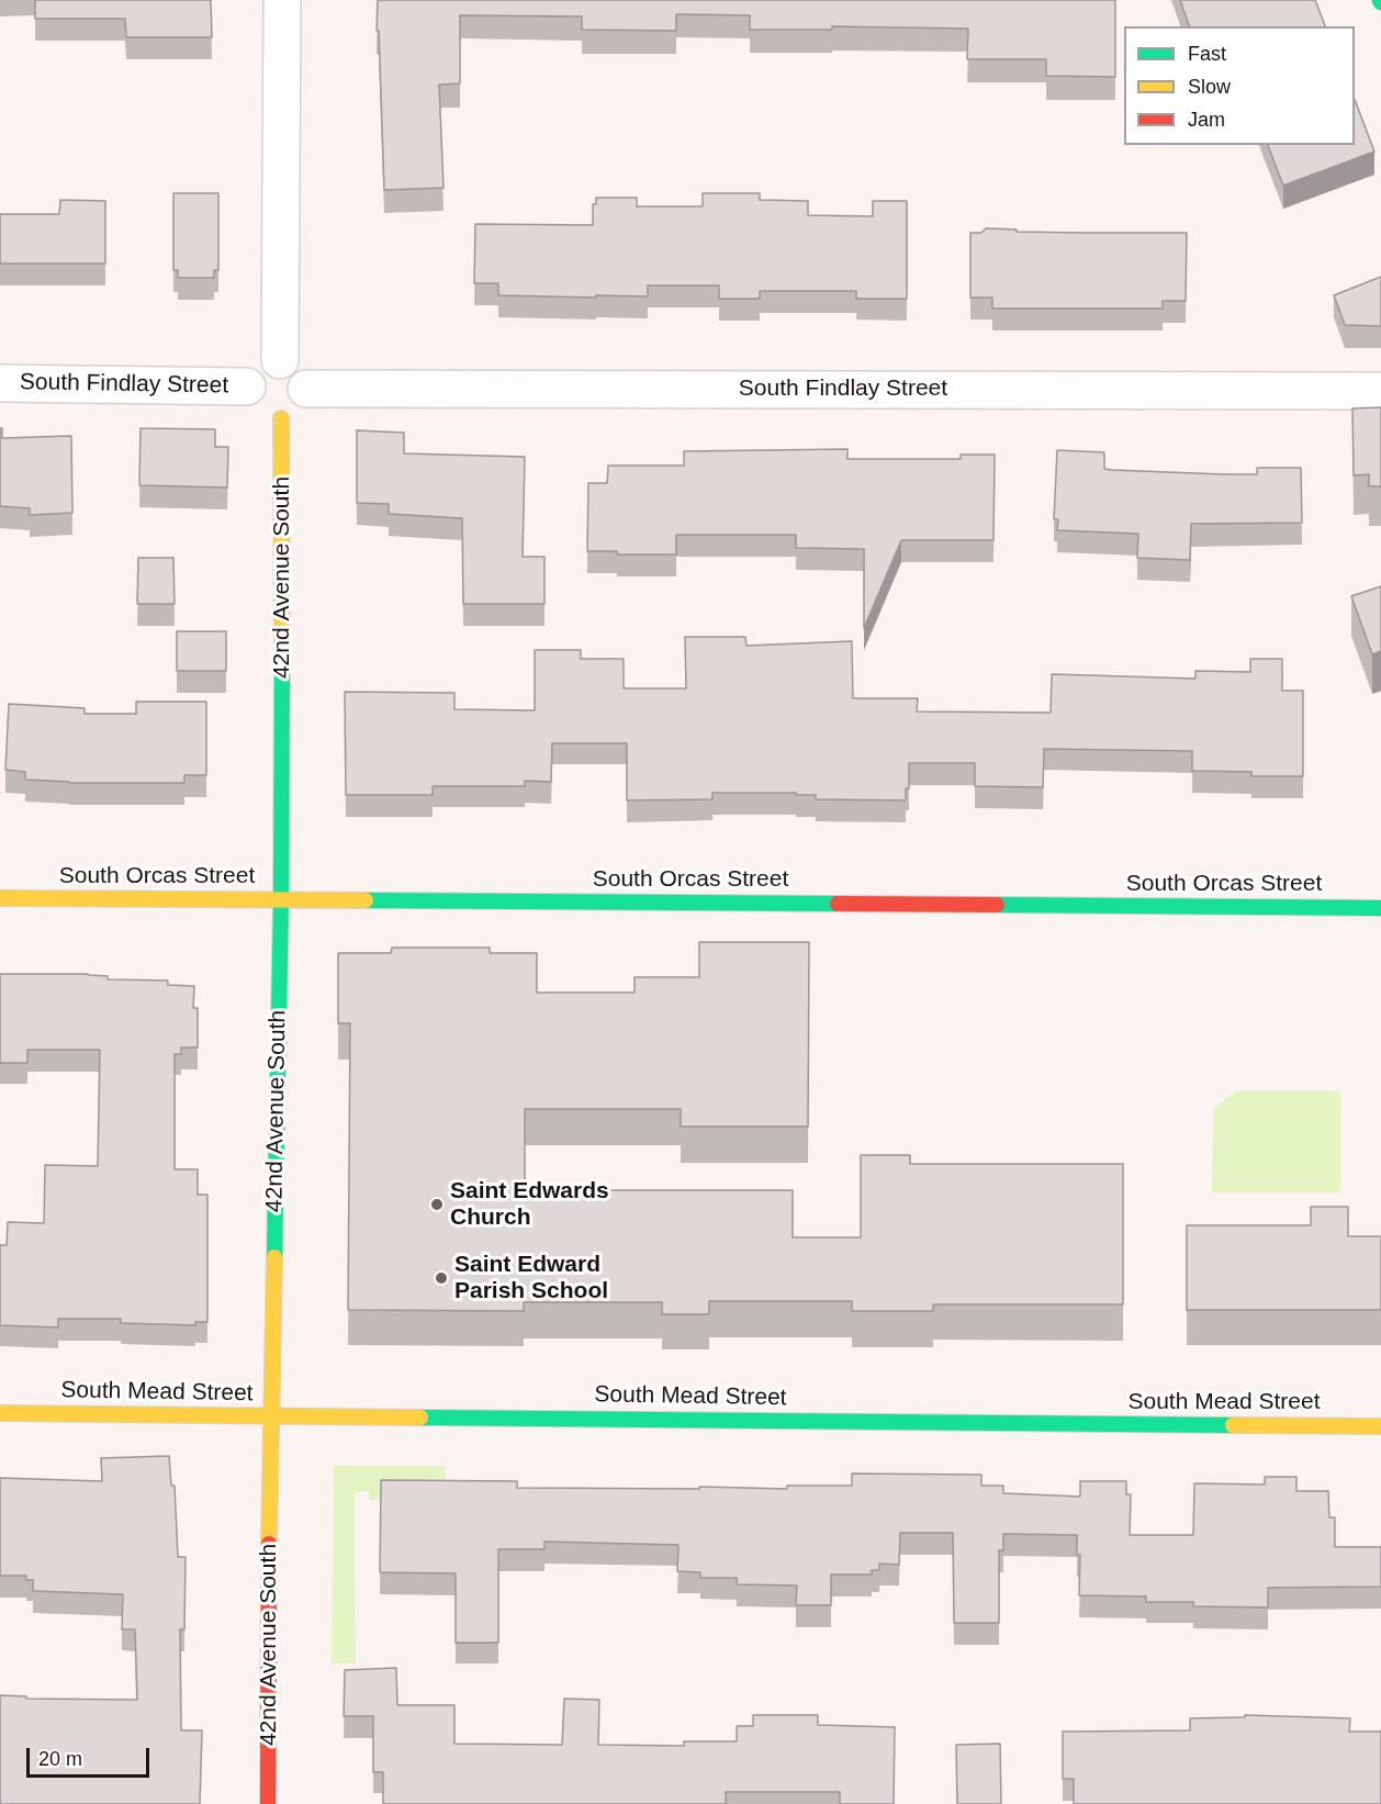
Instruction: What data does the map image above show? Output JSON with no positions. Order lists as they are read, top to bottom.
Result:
{
  "streets": {
    "street": [
      "South Findlay Street",
      "42nd Avenue South",
      "South Orcas Street",
      "South Mead Street"
    ]
  },
  "crossings": [
    ["South Findlay Street", "42nd Avenue South"],
    ["42nd Avenue South", "South Orcas Street"],
    ["42nd Avenue South", "South Mead Street"]
  ],
  "places": ["Saint Edwards Church", "Saint Edward Parish School"],
  "legend": ["Fast", "Slow", "Jam"],
  "scale_bar": "20 m"
}
